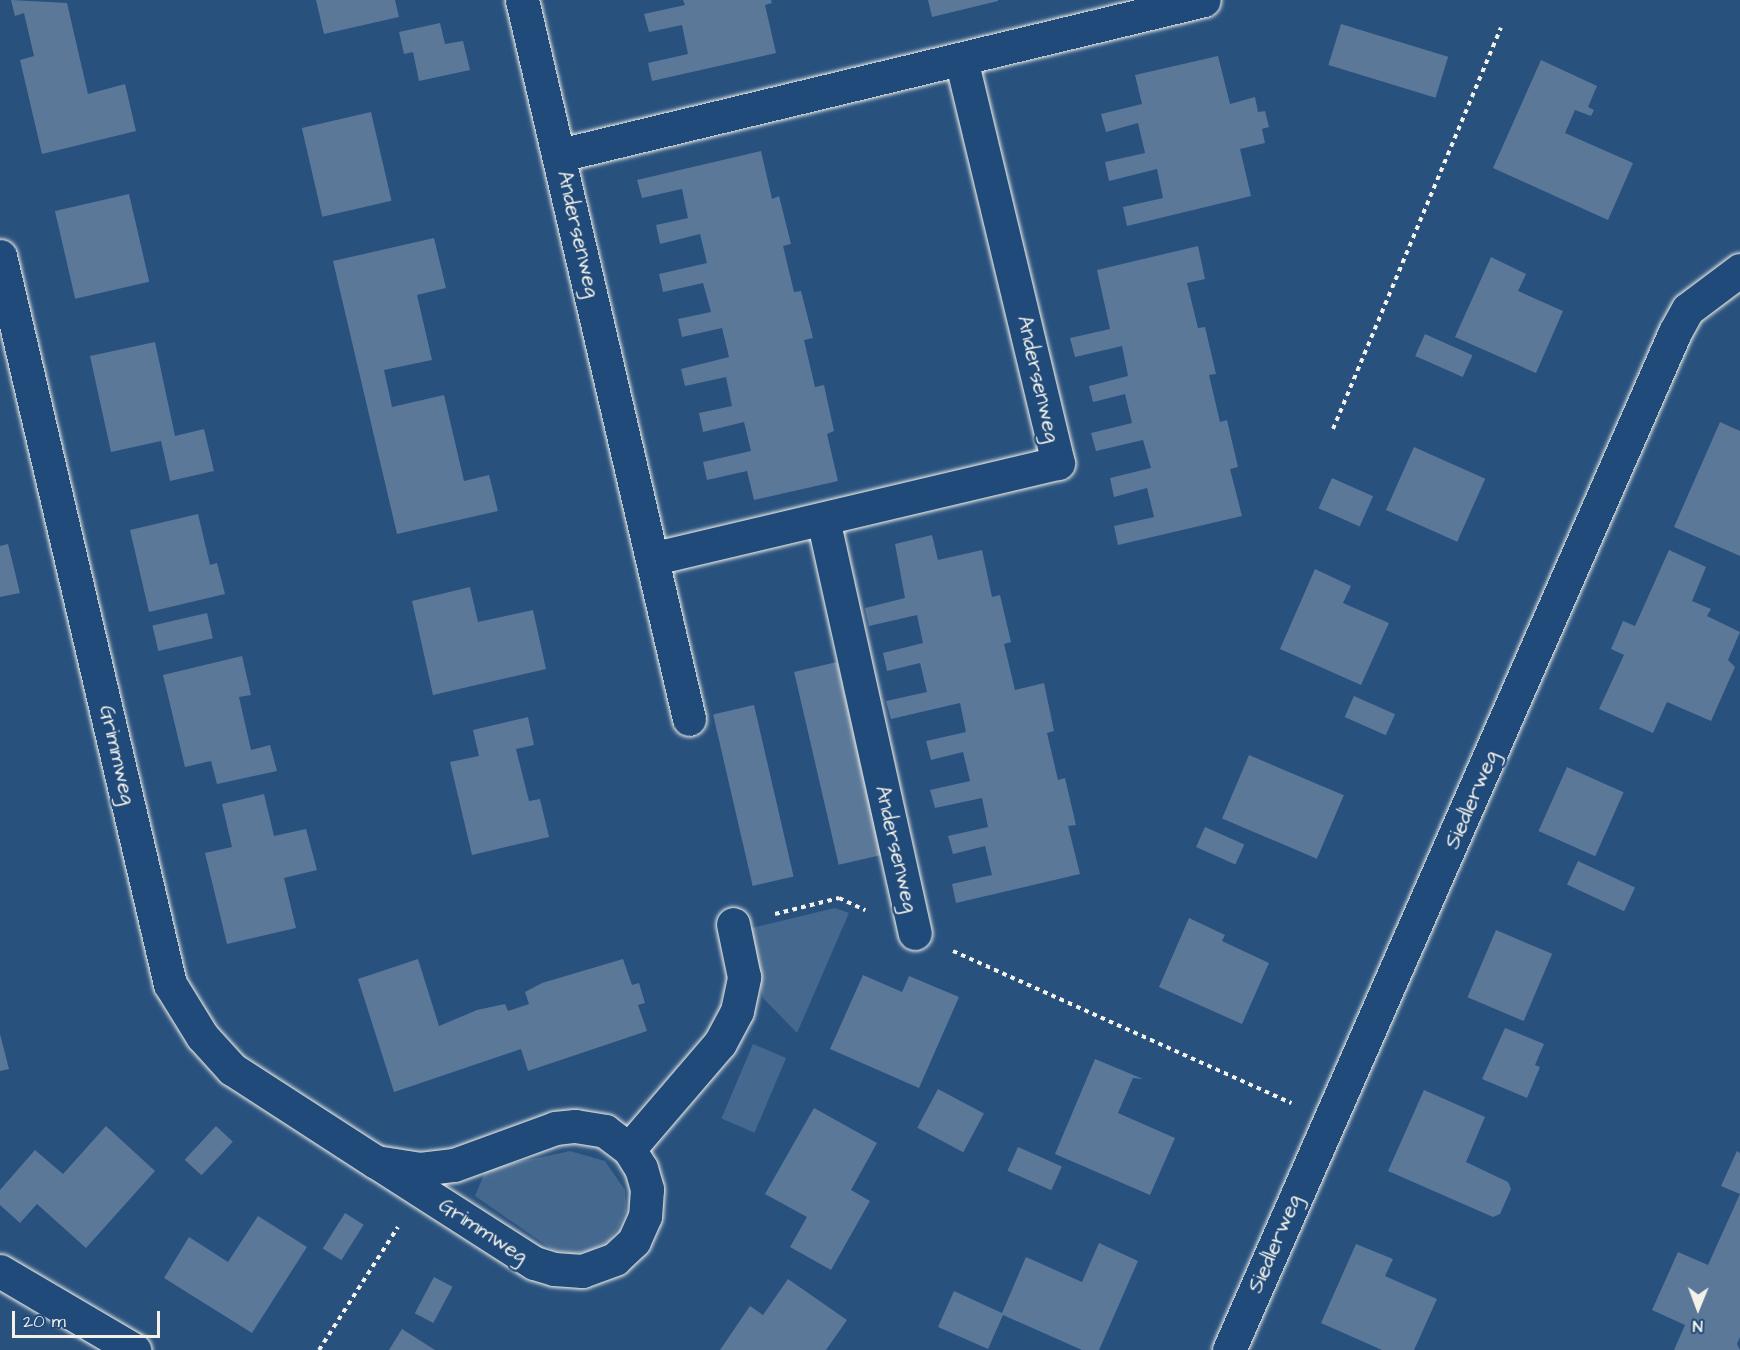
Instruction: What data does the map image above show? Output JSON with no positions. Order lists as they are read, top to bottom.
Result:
{
  "streets": {
    "street": ["Andersenweg", "Grimmweg", "Siedlerweg"]
  },
  "scale_bar": "20 m",
  "north": "bottom"
}
